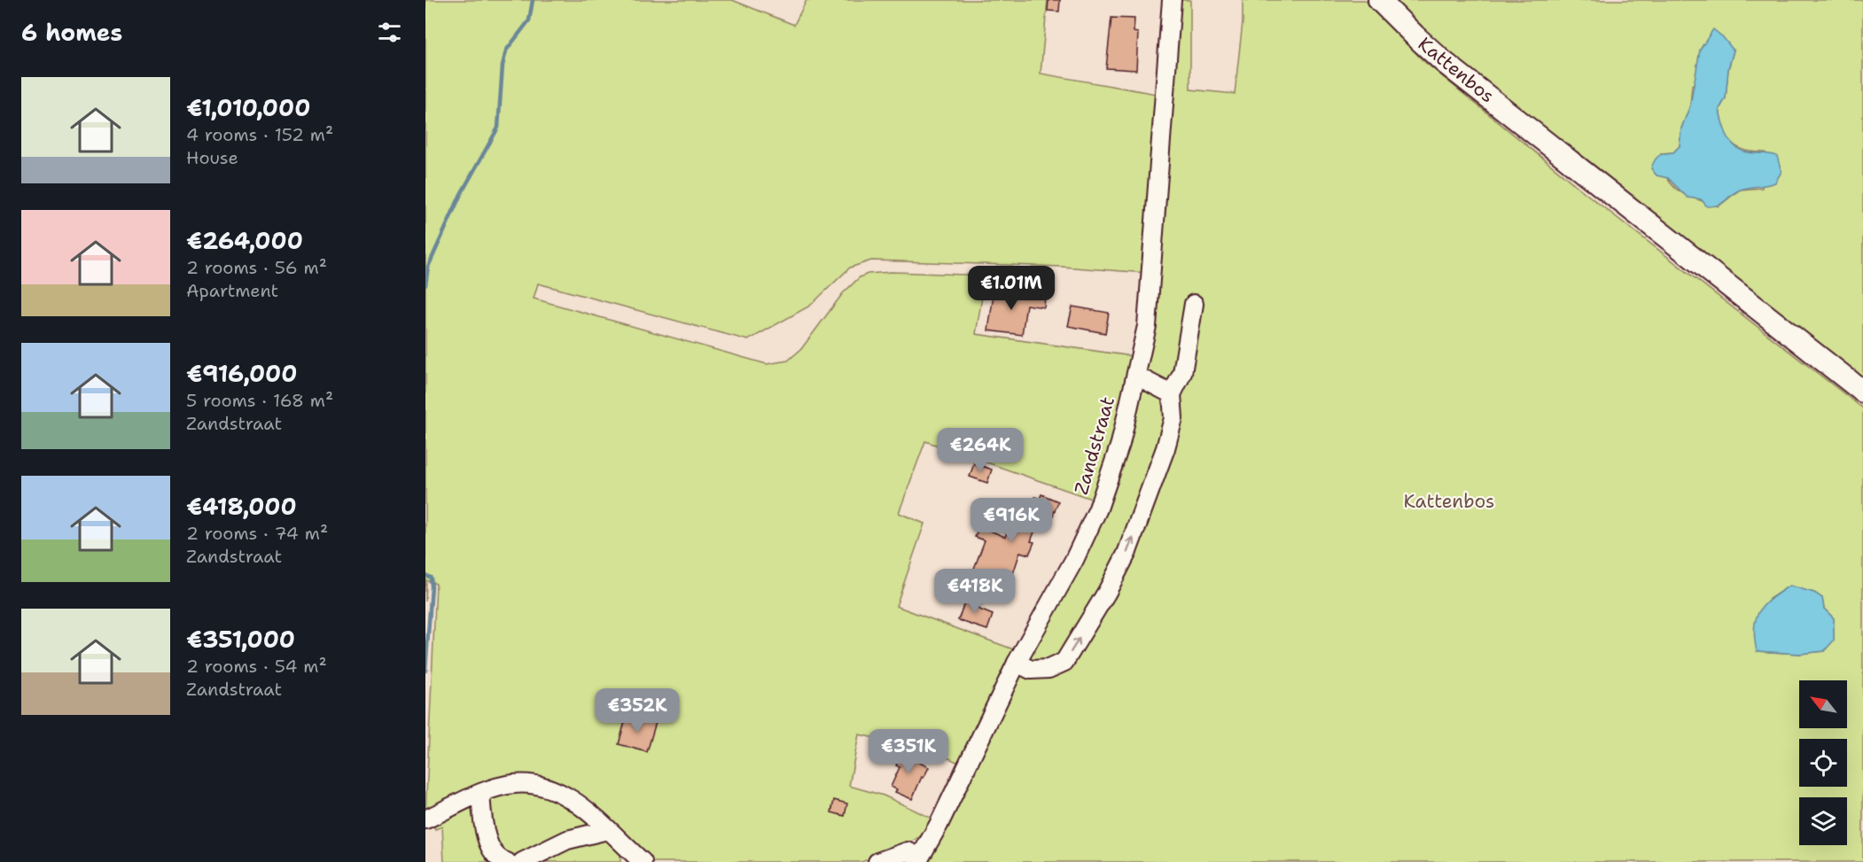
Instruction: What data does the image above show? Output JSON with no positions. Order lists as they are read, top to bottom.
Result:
{
  "streets": {
    "main road": ["Kattenbos"],
    "street": ["Zandstraat"]
  },
  "parks": ["Kattenbos"],
  "north": "top left",
  "page": {
    "heading": "6 homes",
    "list": [
      {
        "name": "€1,010,000",
        "note": "4 rooms · 152 m² · House"
      },
      {
        "name": "€264,000",
        "note": "2 rooms · 56 m² · Apartment"
      },
      {
        "name": "€916,000",
        "note": "5 rooms · 168 m² · Zandstraat"
      },
      {
        "name": "€418,000",
        "note": "2 rooms · 74 m² · Zandstraat"
      },
      {
        "name": "€351,000",
        "note": "2 rooms · 54 m² · Zandstraat"
      }
    ],
    "price": [
      "€1.01M",
      "€264K",
      "€916K",
      "€418K",
      "€352K",
      "€351K"
    ]
  }
}
